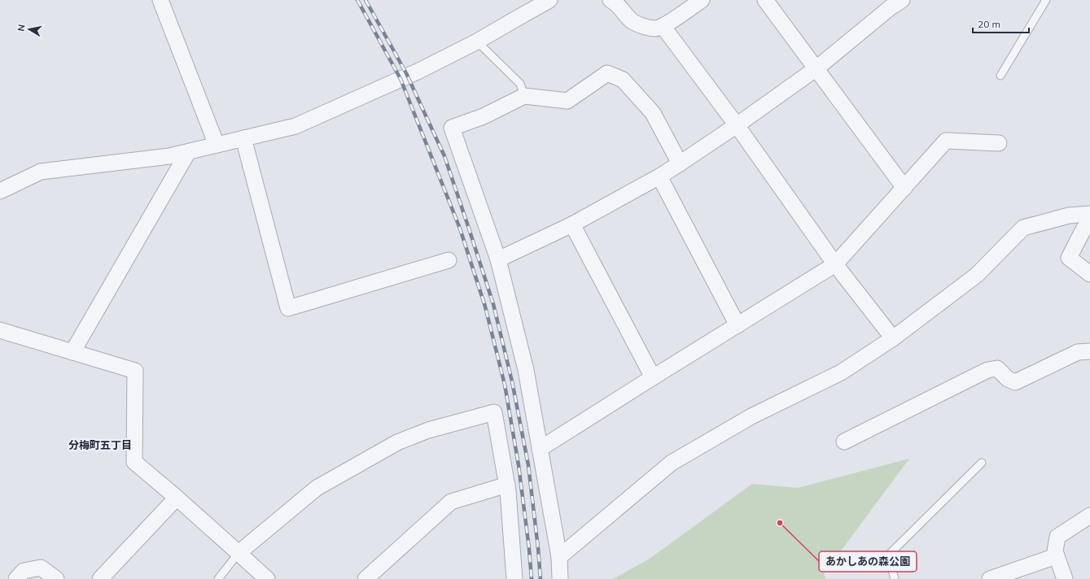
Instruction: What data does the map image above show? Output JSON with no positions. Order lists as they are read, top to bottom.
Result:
{
  "districts": ["分梅町五丁目"],
  "places": ["あかしあの森公園"],
  "scale_bar": "20 m",
  "north": "left"
}
